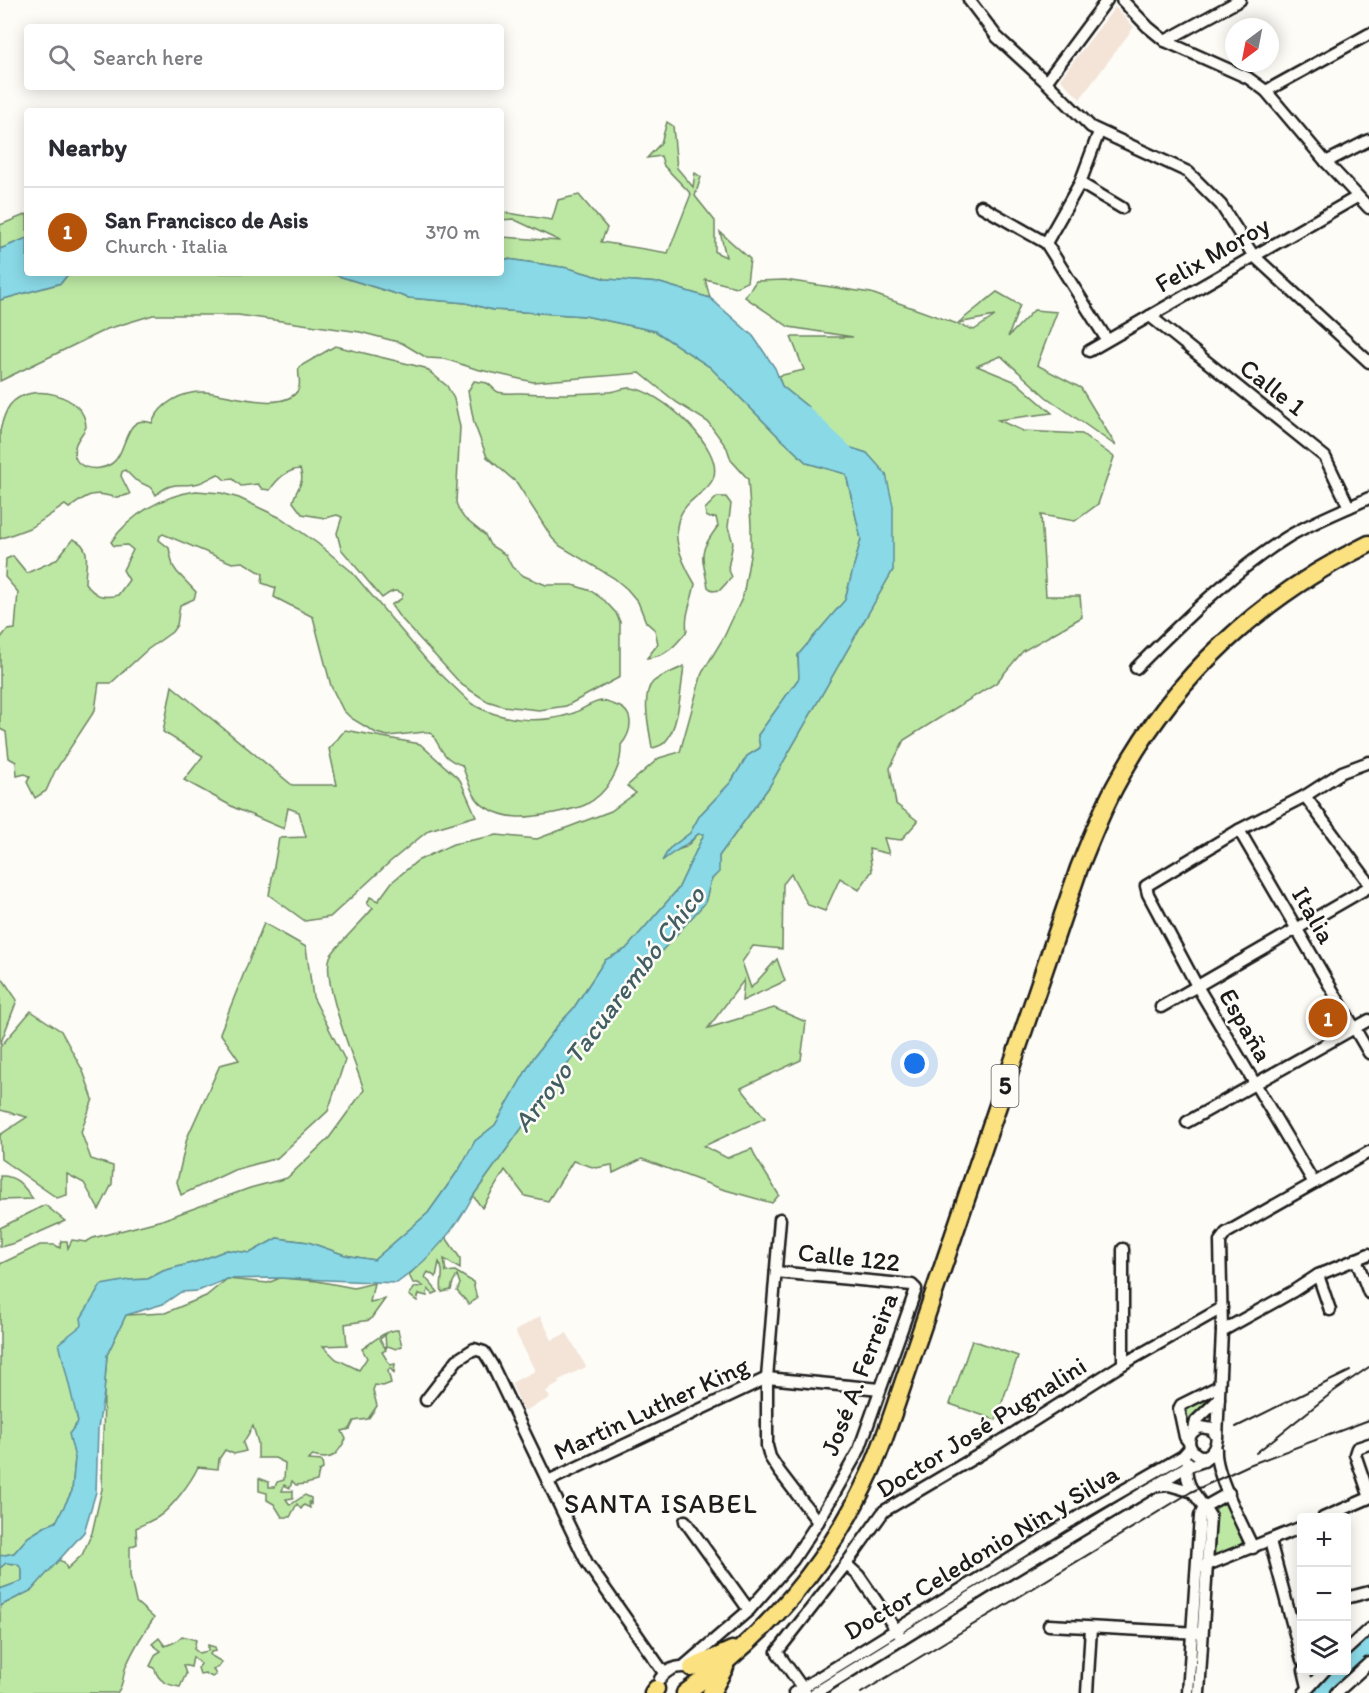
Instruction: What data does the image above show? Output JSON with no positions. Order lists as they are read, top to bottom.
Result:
{
  "streets": {
    "highway": ["5"],
    "street": [
      "Felix Moroy",
      "Calle 1",
      "Italia",
      "España",
      "Calle 122",
      "José A. Ferreira",
      "Martin Luther King",
      "Doctor José Pugnalini",
      "Doctor Celedonio Nin y Silva"
    ]
  },
  "crossings": [
    ["Felix Moroy", "Calle 1"],
    ["Italia", "España"],
    ["5", "José A. Ferreira"],
    ["Calle 122", "José A. Ferreira"],
    ["José A. Ferreira", "Martin Luther King"],
    ["Doctor José Pugnalini", "Doctor Celedonio Nin y Silva"]
  ],
  "districts": ["SANTA ISABEL"],
  "water": ["Arroyo Tacuarembó Chico"],
  "north": "bottom left",
  "page": {
    "search": "Search here",
    "heading": "Nearby",
    "list": [
      {
        "mark": "1",
        "name": "San Francisco de Asis",
        "note": "Church · Italia",
        "value": "370 m"
      }
    ],
    "pins": "1",
    "map_buttons": ["+", "−"]
  }
}
